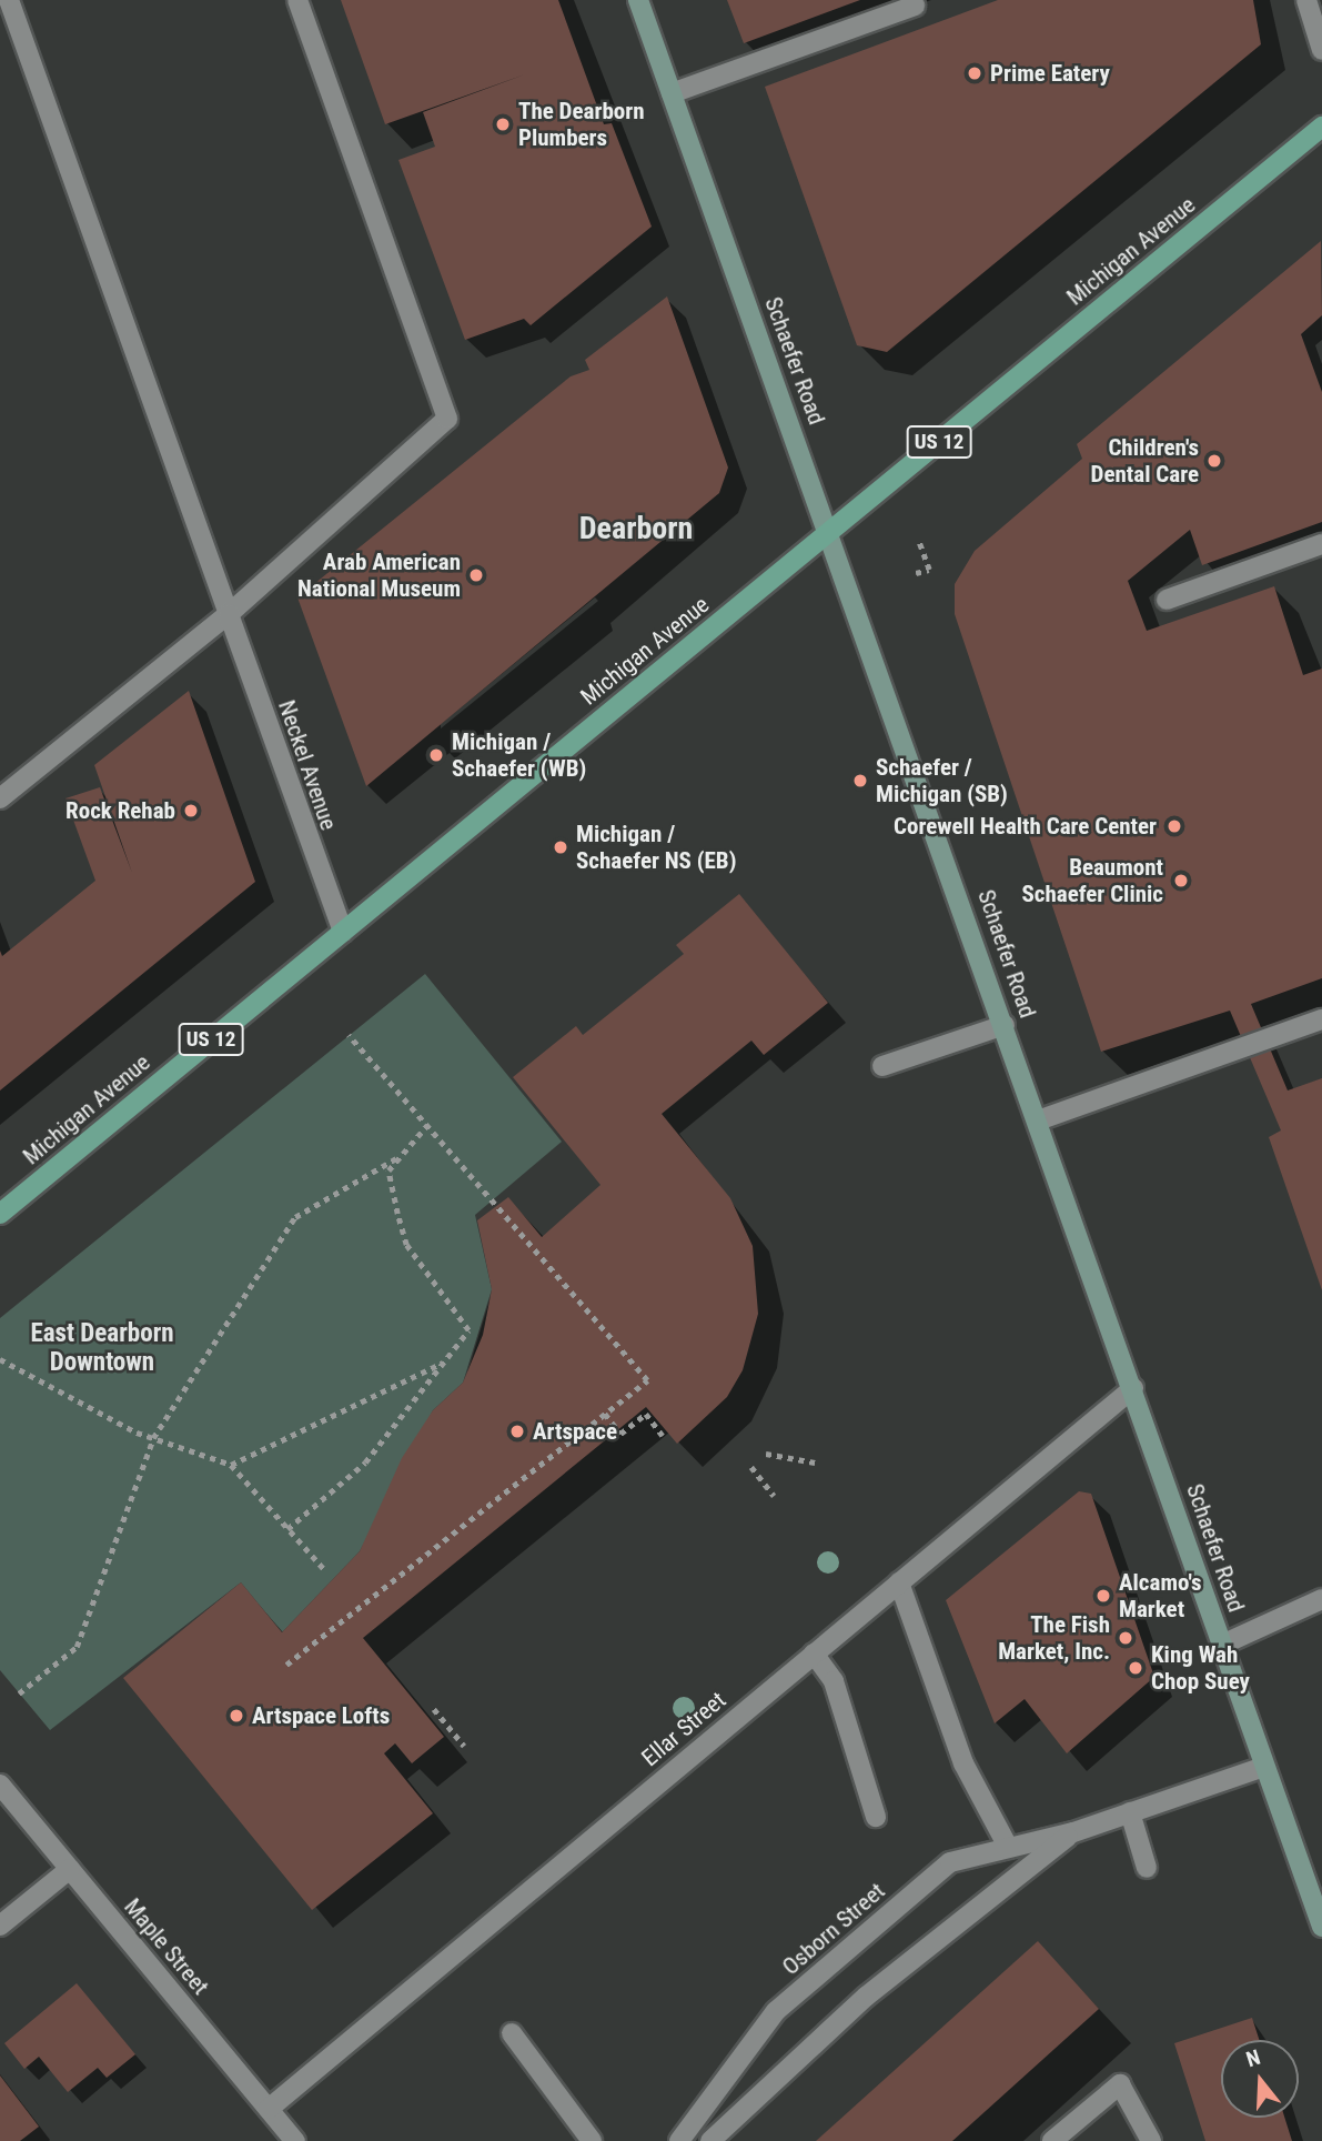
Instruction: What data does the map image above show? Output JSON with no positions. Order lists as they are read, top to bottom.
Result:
{
  "streets": {
    "main road": ["Michigan Avenue", "Schaefer Road", "US 12"],
    "street": [
      "Neckel Avenue",
      "Ellar Street",
      "Osborn Street",
      "Maple Street"
    ]
  },
  "crossings": [
    ["Michigan Avenue", "Schaefer Road"],
    ["Michigan Avenue", "Neckel Avenue"],
    ["Schaefer Road", "Ellar Street"],
    ["Schaefer Road", "Osborn Street"],
    ["Ellar Street", "Maple Street"]
  ],
  "districts": ["Dearborn", "East Dearborn Downtown"],
  "places": [
    "Prime Eatery",
    "The Dearborn Plumbers",
    "Children's Dental Care",
    "Arab American National Museum",
    "Michigan / Schaefer (WB)",
    "Schaefer / Michigan (SB)",
    "Rock Rehab",
    "Corewell Health Care Center",
    "Michigan / Schaefer NS (EB)",
    "Beaumont Schaefer Clinic",
    "Artspace",
    "Alcamo's Market",
    "The Fish Market, Inc.",
    "King Wah Chop Suey",
    "Artspace Lofts"
  ],
  "north": "top"
}
